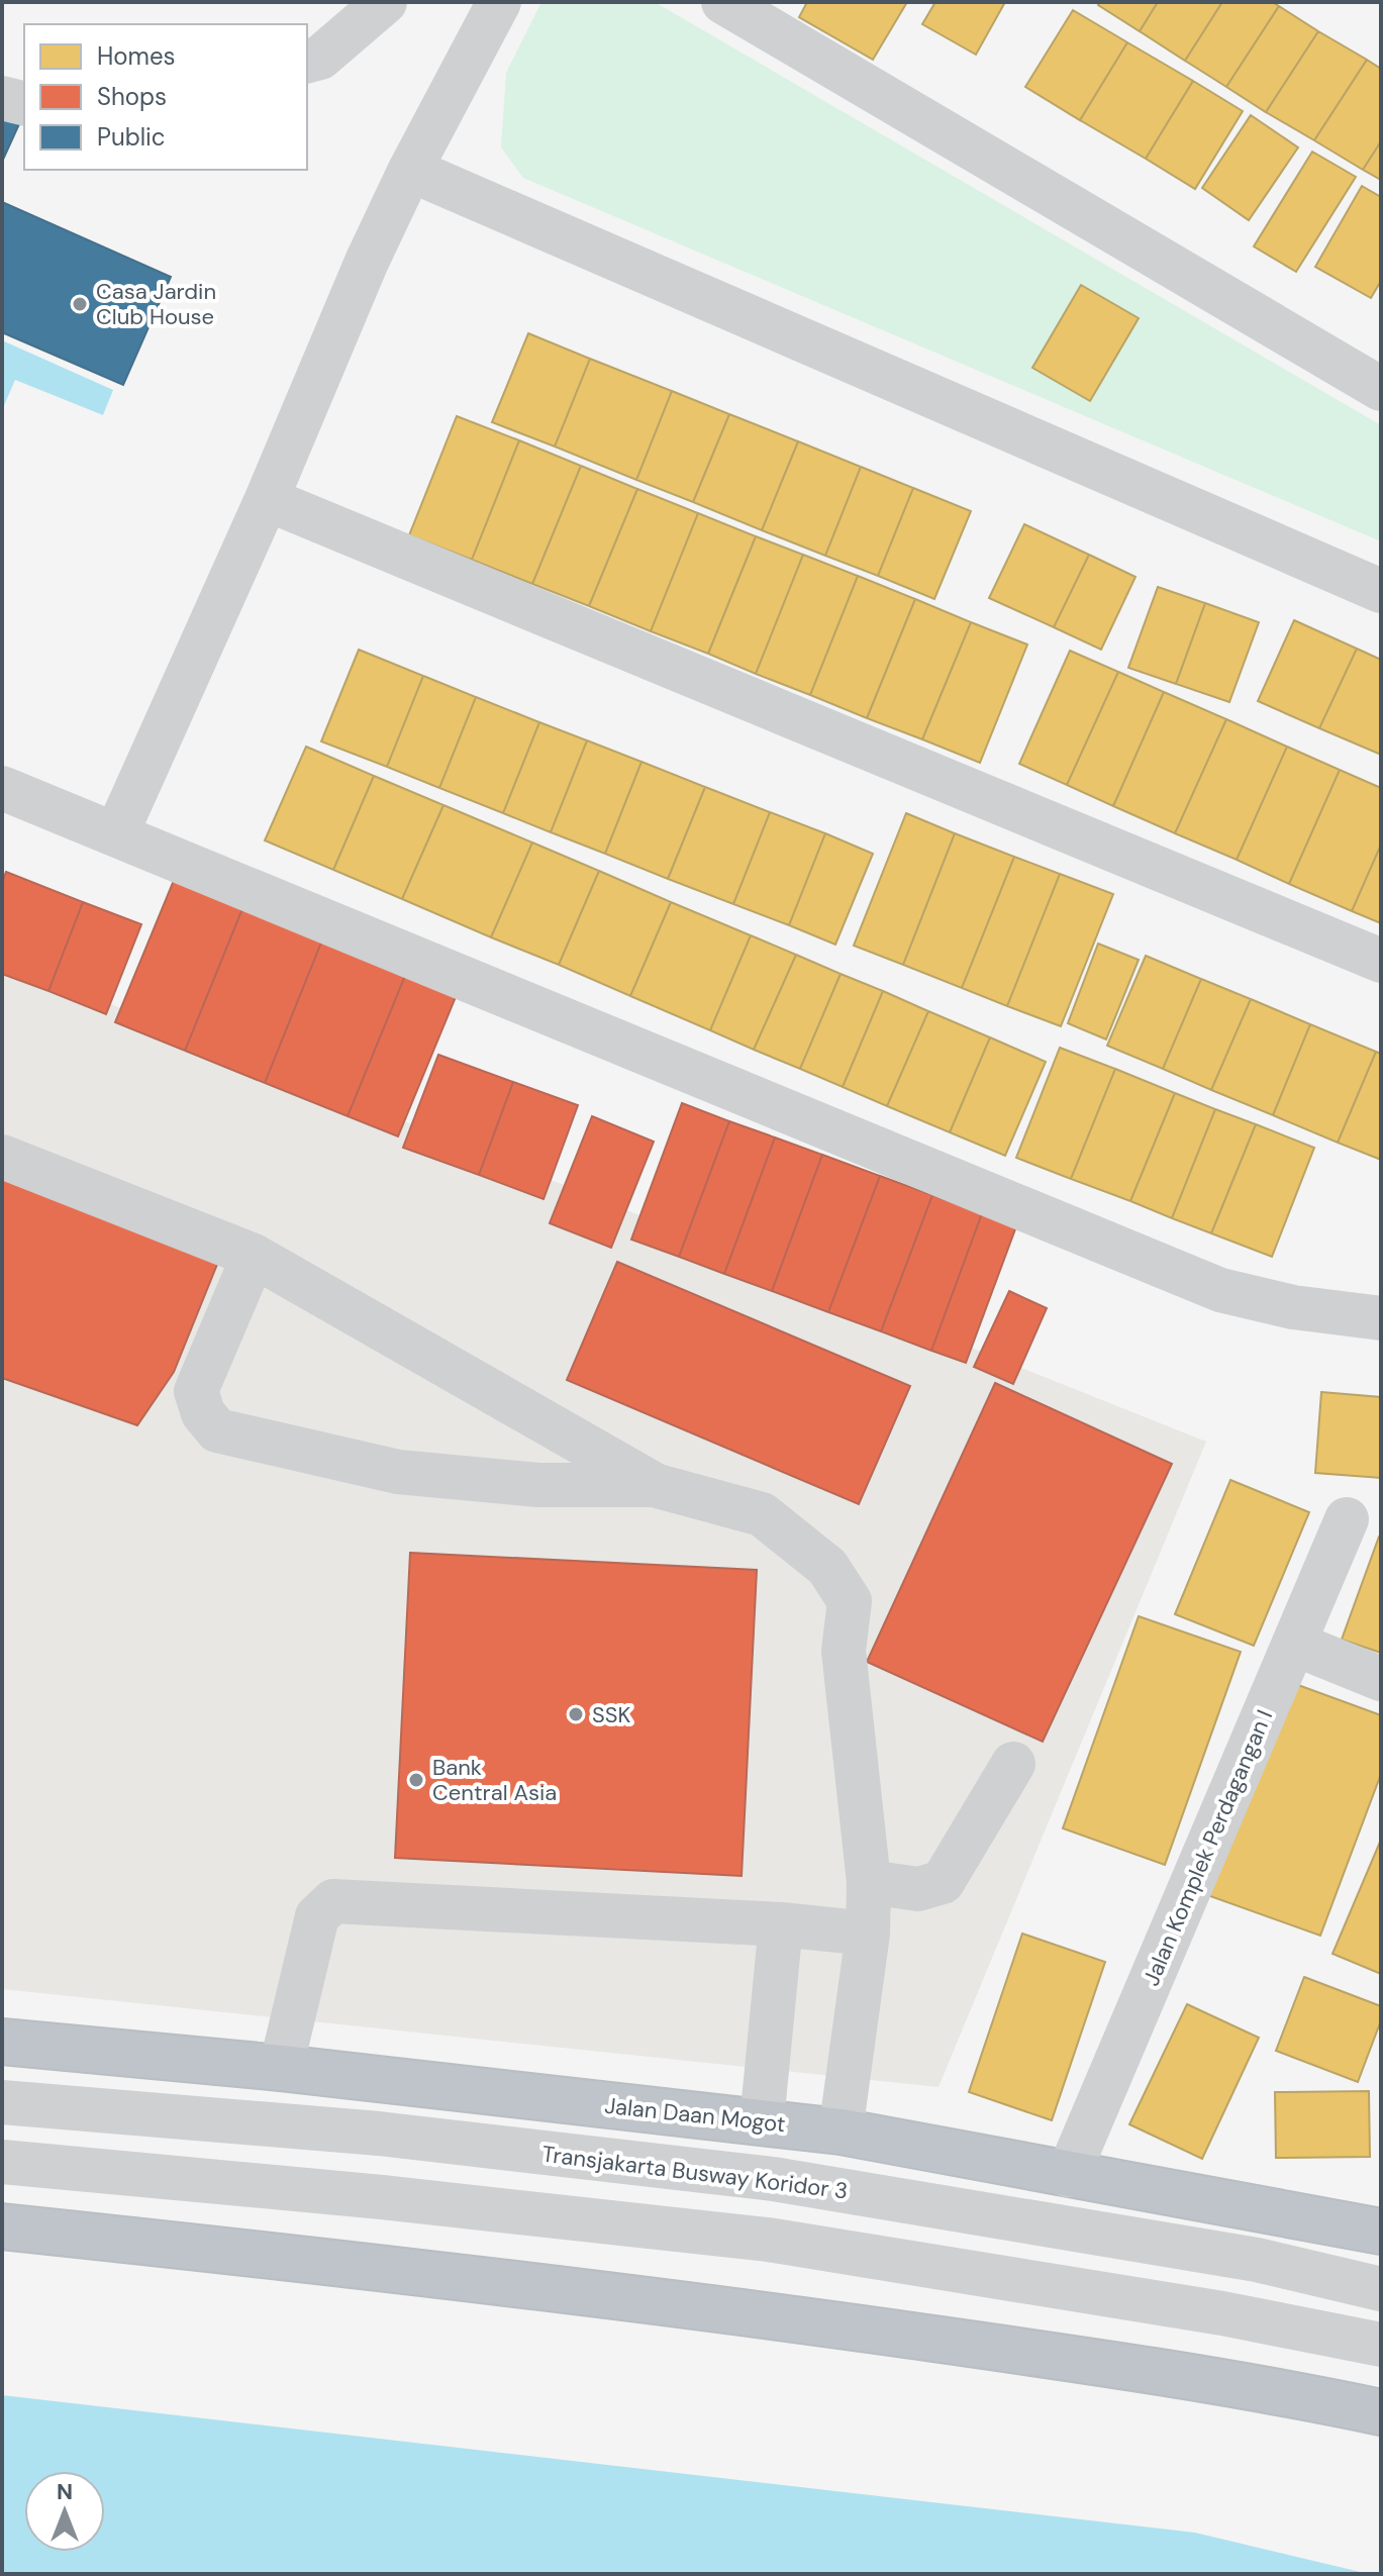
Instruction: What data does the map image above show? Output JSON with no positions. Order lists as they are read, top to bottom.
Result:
{
  "streets": {
    "highway": ["Jalan Daan Mogot"],
    "street": ["Jalan Komplek Perdagangan I", "Transjakarta Busway Koridor 3"]
  },
  "crossings": [
    ["Jalan Komplek Perdagangan I", "Jalan Daan Mogot"]
  ],
  "places": ["Casa Jardin Club House", "SSK", "Bank Central Asia"],
  "legend": ["Homes", "Shops", "Public"],
  "north": "top"
}
